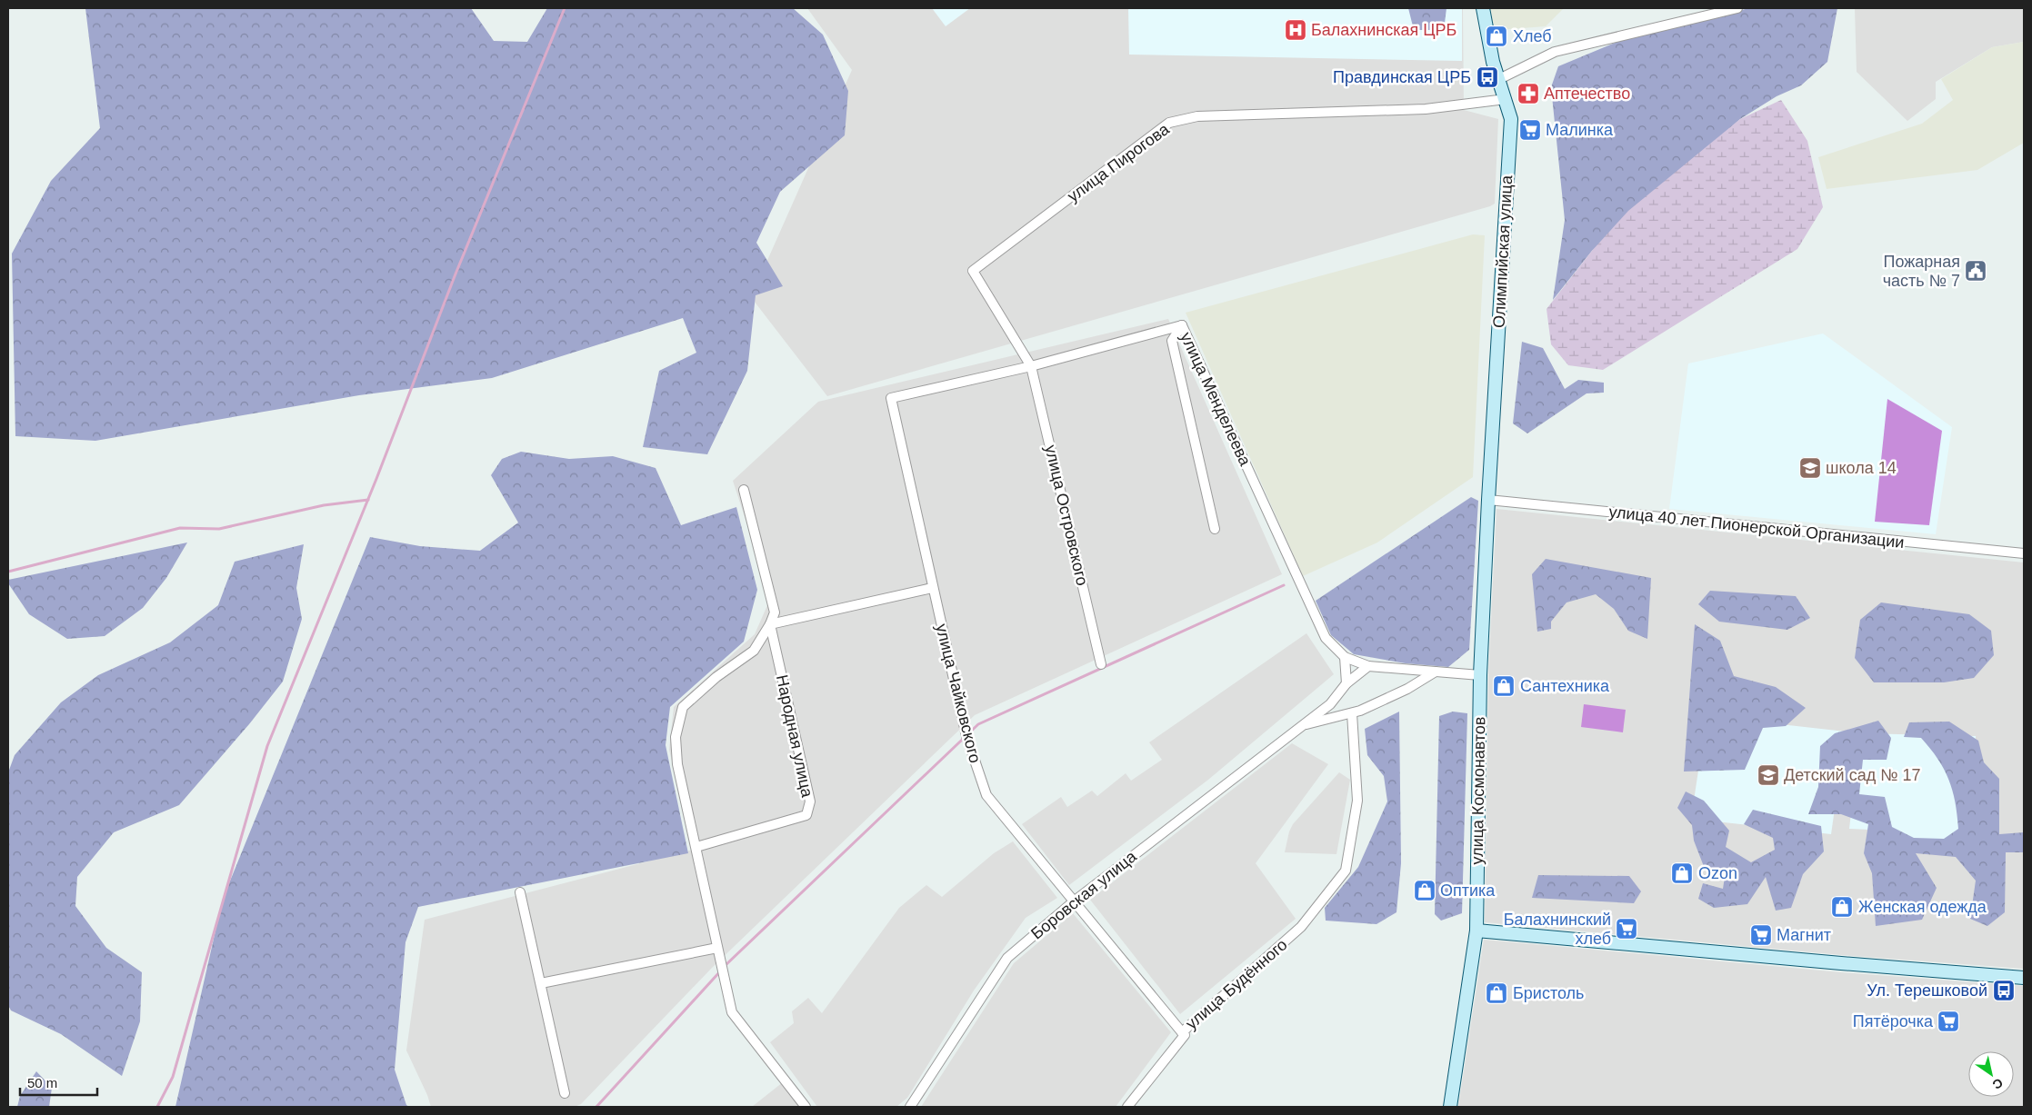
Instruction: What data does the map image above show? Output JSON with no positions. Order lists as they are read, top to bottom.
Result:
{
  "streets": {
    "street": [
      "улица Пирогова",
      "Олимпийская улица",
      "улица Менделеева",
      "улица Островского",
      "улица 40 лет Пионерской Организации",
      "улица Чайковского",
      "Народная улица",
      "улица Космонавтов",
      "Боровская улица",
      "улица Будённого"
    ]
  },
  "crossings": [
    ["улица Пирогова", "Олимпийская улица"],
    ["улица Пирогова", "улица Островского"],
    ["улица Пирогова", "улица Чайковского"],
    ["Олимпийская улица", "улица 40 лет Пионерской Организации"],
    ["Олимпийская улица", "улица Космонавтов"],
    ["улица Менделеева", "Боровская улица"],
    ["улица Островского", "улица Чайковского"],
    ["улица 40 лет Пионерской Организации", "улица Космонавтов"],
    ["улица Чайковского", "Боровская улица"],
    ["улица Чайковского", "улица Будённого"],
    ["Боровская улица", "улица Будённого"]
  ],
  "places": {
    "hospital": ["Балахнинская ЦРБ"],
    "shop": [
      "Хлеб",
      "Сантехника",
      "Ozon",
      "Оптика",
      "Женская одежда",
      "Бристоль"
    ],
    "bus stop": ["Правдинская ЦРБ", "Ул. Терешковой"],
    "pharmacy": ["Аптечество"],
    "supermarket": [
      "Малинка",
      "Балахнинский хлеб",
      "Магнит",
      "Пятёрочка"
    ],
    "public building": ["Пожарная часть № 7"],
    "school or university": ["школа 14", "Детский сад № 17"]
  },
  "scale_bar": "50 m",
  "north": "bottom right"
}
